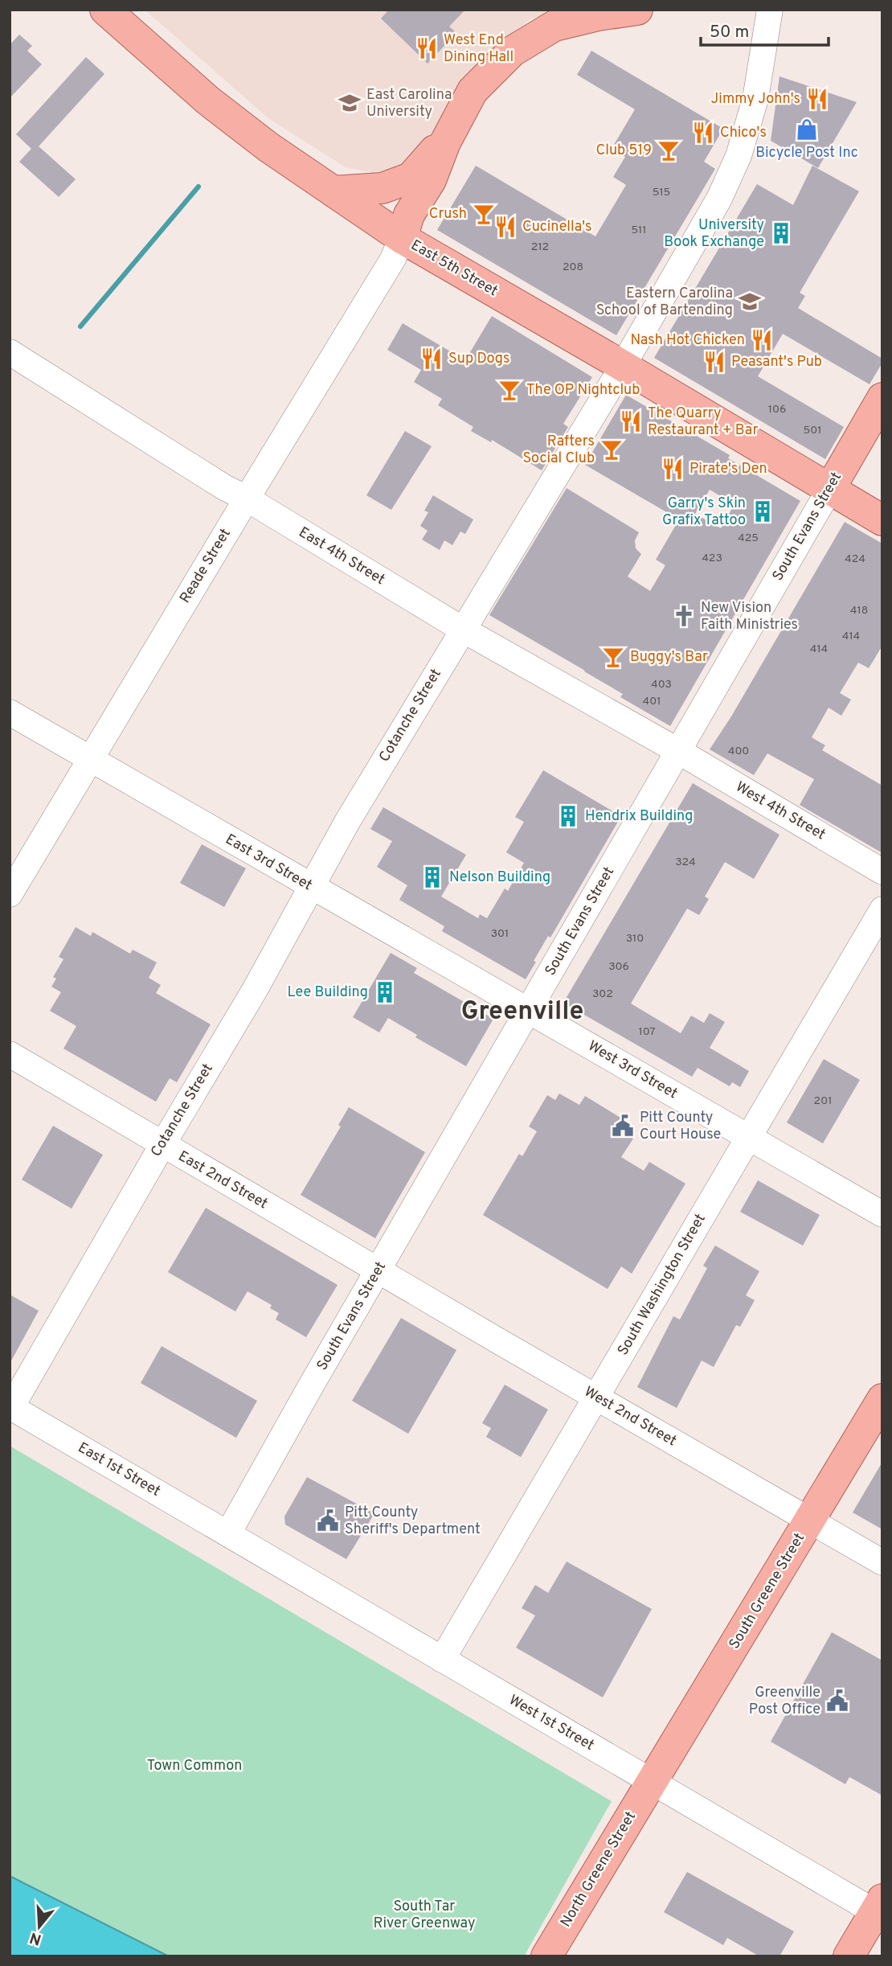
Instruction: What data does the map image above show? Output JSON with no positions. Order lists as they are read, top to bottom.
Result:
{
  "streets": {
    "main road": [
      "East 5th Street",
      "South Evans Street",
      "South Greene Street",
      "North Greene Street"
    ],
    "street": [
      "East 4th Street",
      "Reade Street",
      "Cotanche Street",
      "West 4th Street",
      "East 3rd Street",
      "West 3rd Street",
      "East 2nd Street",
      "South Washington Street",
      "West 2nd Street",
      "East 1st Street",
      "West 1st Street"
    ]
  },
  "crossings": [
    ["East 5th Street", "South Evans Street"],
    ["East 5th Street", "Reade Street"],
    ["East 5th Street", "Cotanche Street"],
    ["South Evans Street", "East 4th Street"],
    ["South Evans Street", "West 4th Street"],
    ["South Evans Street", "East 3rd Street"],
    ["South Evans Street", "West 3rd Street"],
    ["South Evans Street", "East 2nd Street"],
    ["South Evans Street", "West 2nd Street"],
    ["South Evans Street", "East 1st Street"],
    ["South Evans Street", "West 1st Street"],
    ["East 4th Street", "Reade Street"],
    ["East 4th Street", "Cotanche Street"],
    ["East 4th Street", "West 4th Street"],
    ["Reade Street", "East 3rd Street"],
    ["Cotanche Street", "East 3rd Street"],
    ["Cotanche Street", "East 2nd Street"],
    ["Cotanche Street", "East 1st Street"],
    ["East 3rd Street", "West 3rd Street"],
    ["West 3rd Street", "South Washington Street"],
    ["East 2nd Street", "West 2nd Street"],
    ["South Washington Street", "West 2nd Street"],
    ["South Washington Street", "West 1st Street"],
    ["West 2nd Street", "South Greene Street"],
    ["East 1st Street", "West 1st Street"],
    ["South Greene Street", "West 1st Street"],
    ["South Greene Street", "North Greene Street"],
    ["West 1st Street", "North Greene Street"]
  ],
  "districts": ["Greenville"],
  "parks": ["Town Common", "South Tar River Greenway"],
  "places": {
    "restaurant": [
      "West End Dining Hall",
      "Jimmy John's",
      "Chico's",
      "Cucinella's",
      "Nash Hot Chicken",
      "Sup Dogs",
      "Peasant's Pub",
      "The Quarry Restaurant + Bar",
      "Pirate's Den"
    ],
    "school or university": ["East Carolina University", "Eastern Carolina School of Bartending"],
    "shop": ["Bicycle Post Inc"],
    "bar": [
      "Club 519",
      "Crush",
      "The OP Nightclub",
      "Rafters Social Club",
      "Buggy's Bar"
    ],
    "building": [
      "University Book Exchange",
      "Garry's Skin Grafix Tattoo",
      "Hendrix Building",
      "Nelson Building",
      "Lee Building"
    ],
    "church": ["New Vision Faith Ministries"],
    "public building": ["Pitt County Court House", "Pitt County Sheriff's Department", "Greenville Post Office"]
  },
  "house_numbers": [
    "515",
    "511",
    "212",
    "208",
    "106",
    "501",
    "425",
    "423",
    "424",
    "418",
    "414",
    "414",
    "403",
    "401",
    "400",
    "324",
    "301",
    "310",
    "306",
    "302",
    "107",
    "201"
  ],
  "scale_bar": "50 m",
  "north": "bottom"
}
